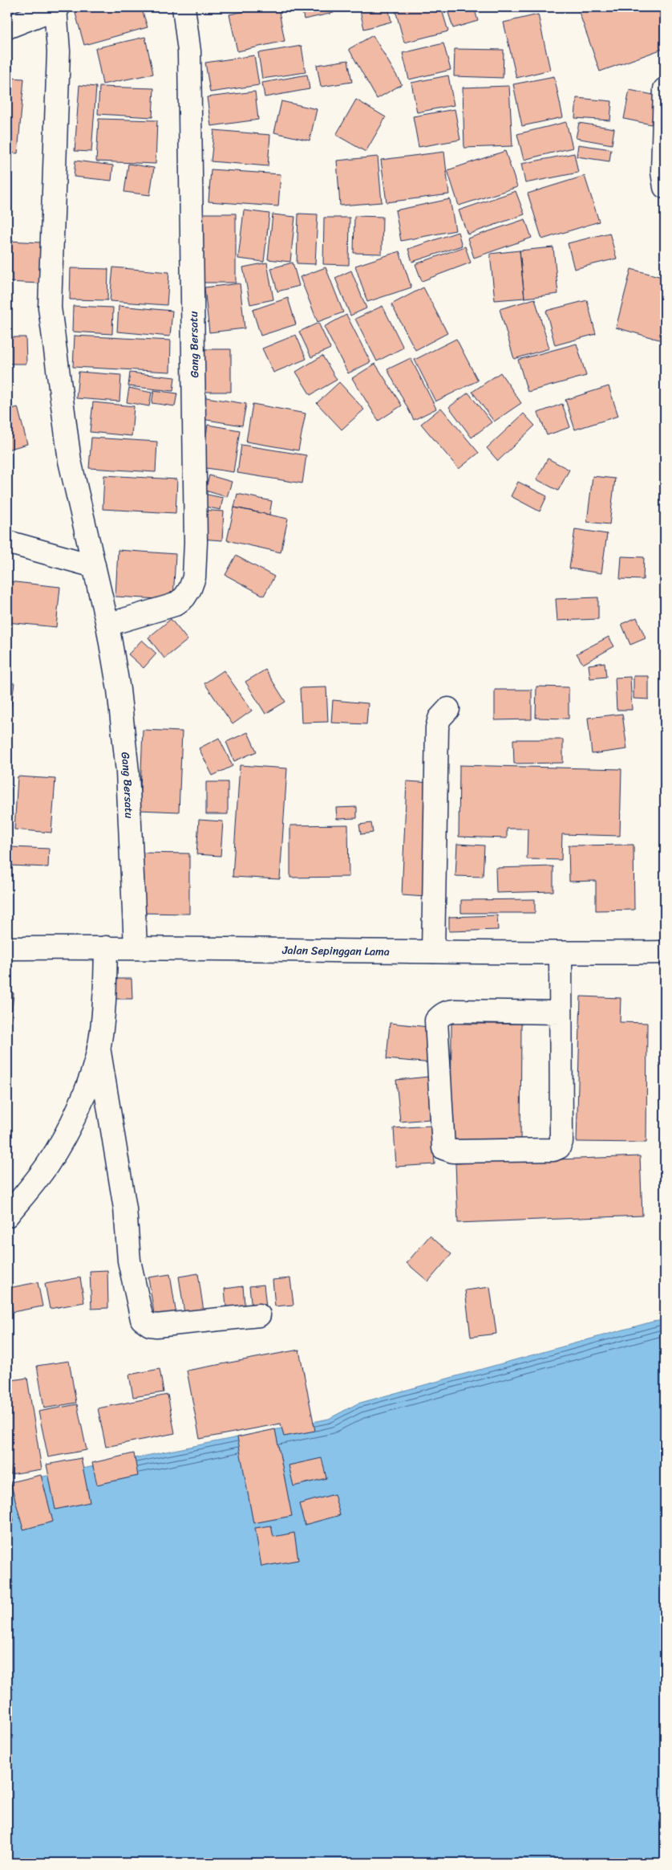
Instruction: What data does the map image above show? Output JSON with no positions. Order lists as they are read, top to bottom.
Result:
{
  "streets": {
    "street": ["Gang Bersatu", "Jalan Sepinggan Lama"]
  },
  "crossings": [
    ["Gang Bersatu", "Jalan Sepinggan Lama"]
  ]
}
